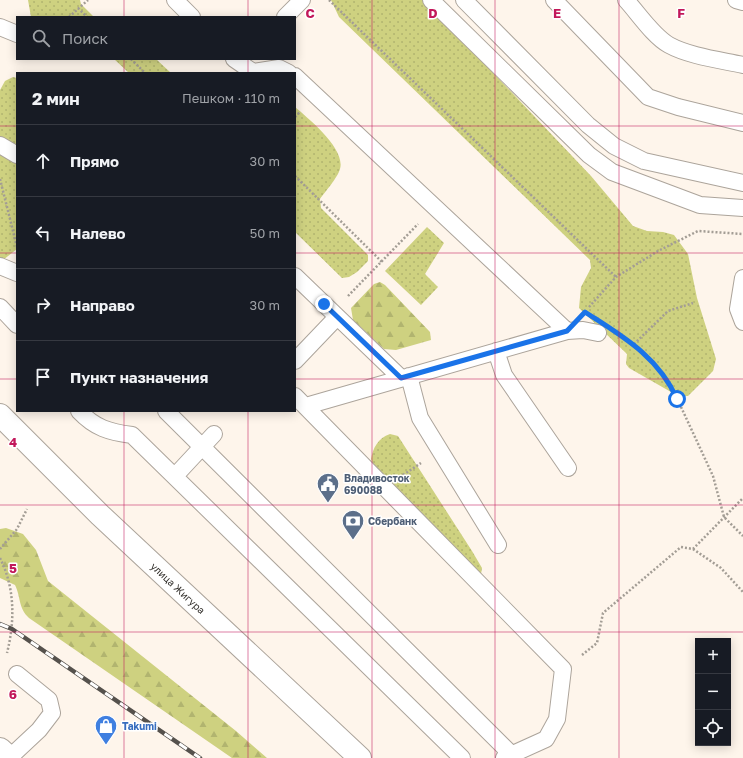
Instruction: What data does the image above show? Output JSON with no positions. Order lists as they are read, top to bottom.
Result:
{
  "streets": {
    "main road": ["улица Жигура"]
  },
  "places": {
    "public building": ["Владивосток 690088"],
    "bank": ["Сбербанк"],
    "shop": ["Takumi"]
  },
  "page": {
    "search": "Поиск",
    "heading": ["2 мин", "Пешком · 110 m"],
    "list": [
      ["Прямо", "30 m"],
      ["Налево", "50 m"],
      ["Направо", "30 m"],
      "Пункт назначения"
    ],
    "map_buttons": ["+", "−"]
  },
  "grid": {
    "columns": [
      "C",
      "D",
      "E",
      "F"
    ],
    "rows": ["4", "5", "6"]
  }
}
